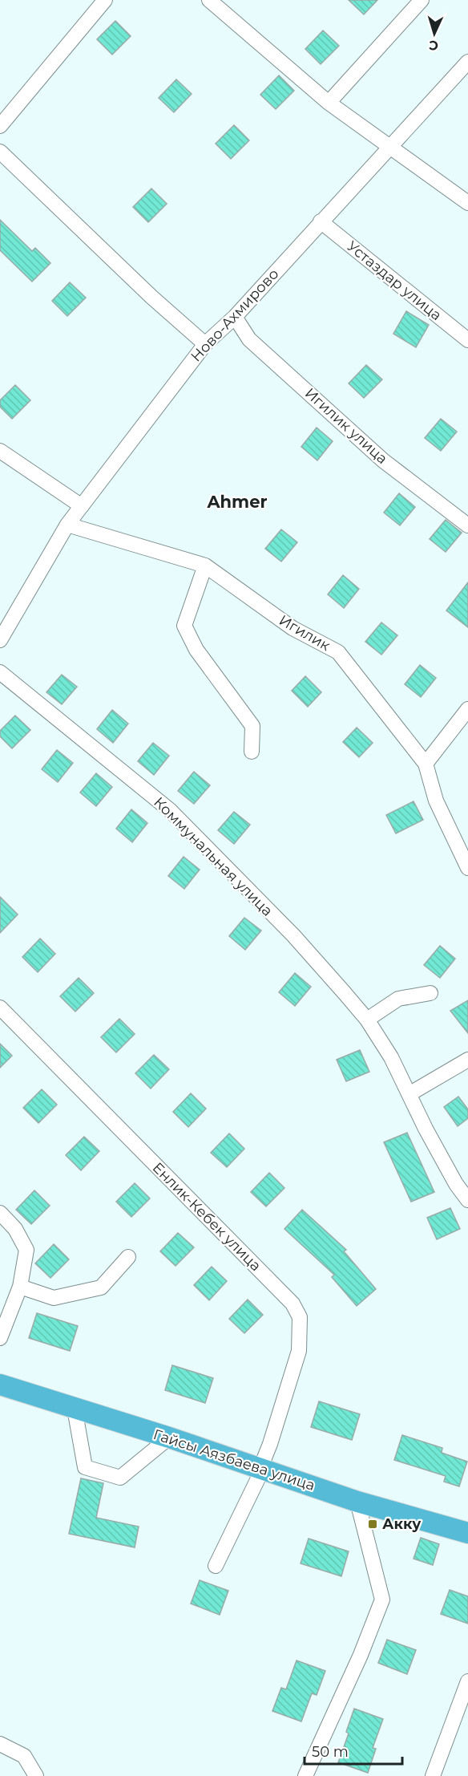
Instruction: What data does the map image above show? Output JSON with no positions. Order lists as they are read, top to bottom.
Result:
{
  "streets": {
    "highway": ["Гайсы Аязбаева улица"],
    "street": [
      "Устаздар улица",
      "Ново-Ахмирово",
      "Игилик улица",
      "Игилик",
      "Коммунальная улица",
      "Енлик-Кебек улица"
    ]
  },
  "crossings": [
    ["Устаздар улица", "Ново-Ахмирово"],
    ["Ново-Ахмирово", "Игилик улица"],
    ["Ново-Ахмирово", "Игилик"],
    ["Енлик-Кебек улица", "Гайсы Аязбаева улица"]
  ],
  "districts": ["Ahmer"],
  "places": {
    "transit": ["Акку"]
  },
  "scale_bar": "50 m",
  "north": "bottom"
}
